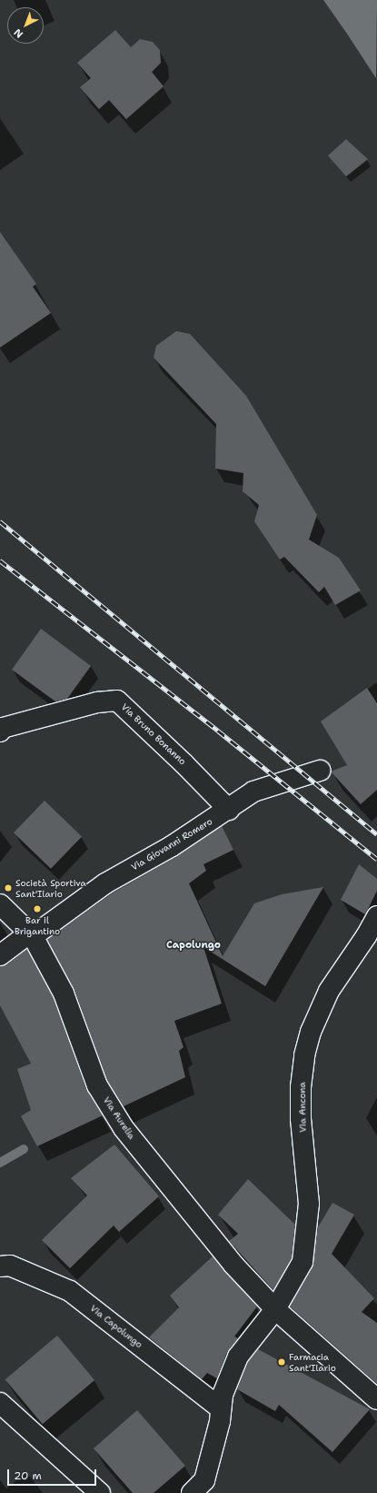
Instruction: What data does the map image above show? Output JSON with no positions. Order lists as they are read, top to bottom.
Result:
{
  "streets": {
    "street": [
      "Via Bruno Bonanno",
      "Via Giovanni Romero",
      "Via Ancona",
      "Via Aurelia",
      "Via Capolungo"
    ]
  },
  "crossings": [
    ["Via Bruno Bonanno", "Via Giovanni Romero"],
    ["Via Giovanni Romero", "Via Aurelia"],
    ["Via Ancona", "Via Aurelia"]
  ],
  "districts": ["Capolungo"],
  "places": ["Società Sportiva Sant'Ilario", "Bar il Brigantino", "Farmacia Sant'Ilario"],
  "scale_bar": "20 m",
  "north": "bottom left"
}
